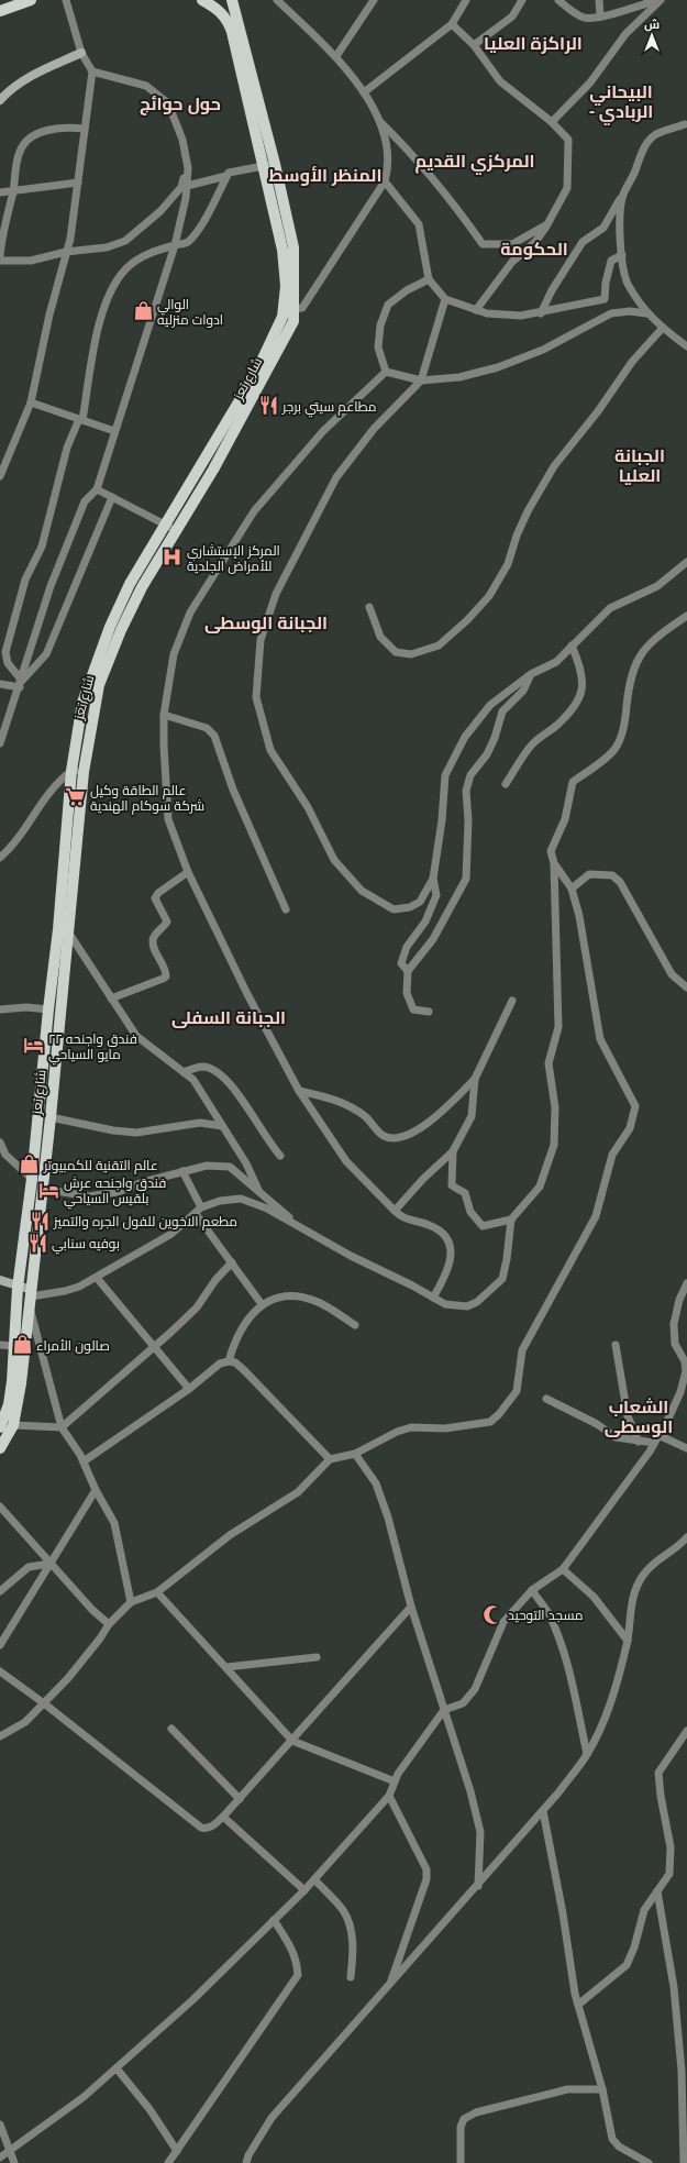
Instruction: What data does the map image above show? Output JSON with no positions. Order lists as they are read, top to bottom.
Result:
{
  "streets": {
    "main road": ["شارع تعز"]
  },
  "districts": [
    "الراكزة العليا",
    "البيحاني - الربادي",
    "حول حوائج",
    "المركزي القديم",
    "المنظر الأوسط",
    "الحكومة",
    "الجبانة العليا",
    "الجبانة الوسطى",
    "الجبانة السفلى",
    "الشعاب الوسطى"
  ],
  "places": {
    "shop": ["الوالي ادوات منزليه", "عالم التقنية للكمبيوتر", "صالون الأمراء"],
    "restaurant": ["مطاعم سيتي برجر", "مطعم الاخوين للفول الجره والتميز", "بوفيه سنابي"],
    "hospital": ["المركز الإستشاري للأمراض الجلدية"],
    "supermarket": ["عالم الطاقة وكيل شركة سوكام الهندية"],
    "hotel": ["فندق واجنحه ٢٢ مايو السياحي", "فندق واجنحه عرش بلقيس السياحي"],
    "mosque": ["مسجد التوحيد"]
  },
  "north": "top"
}
